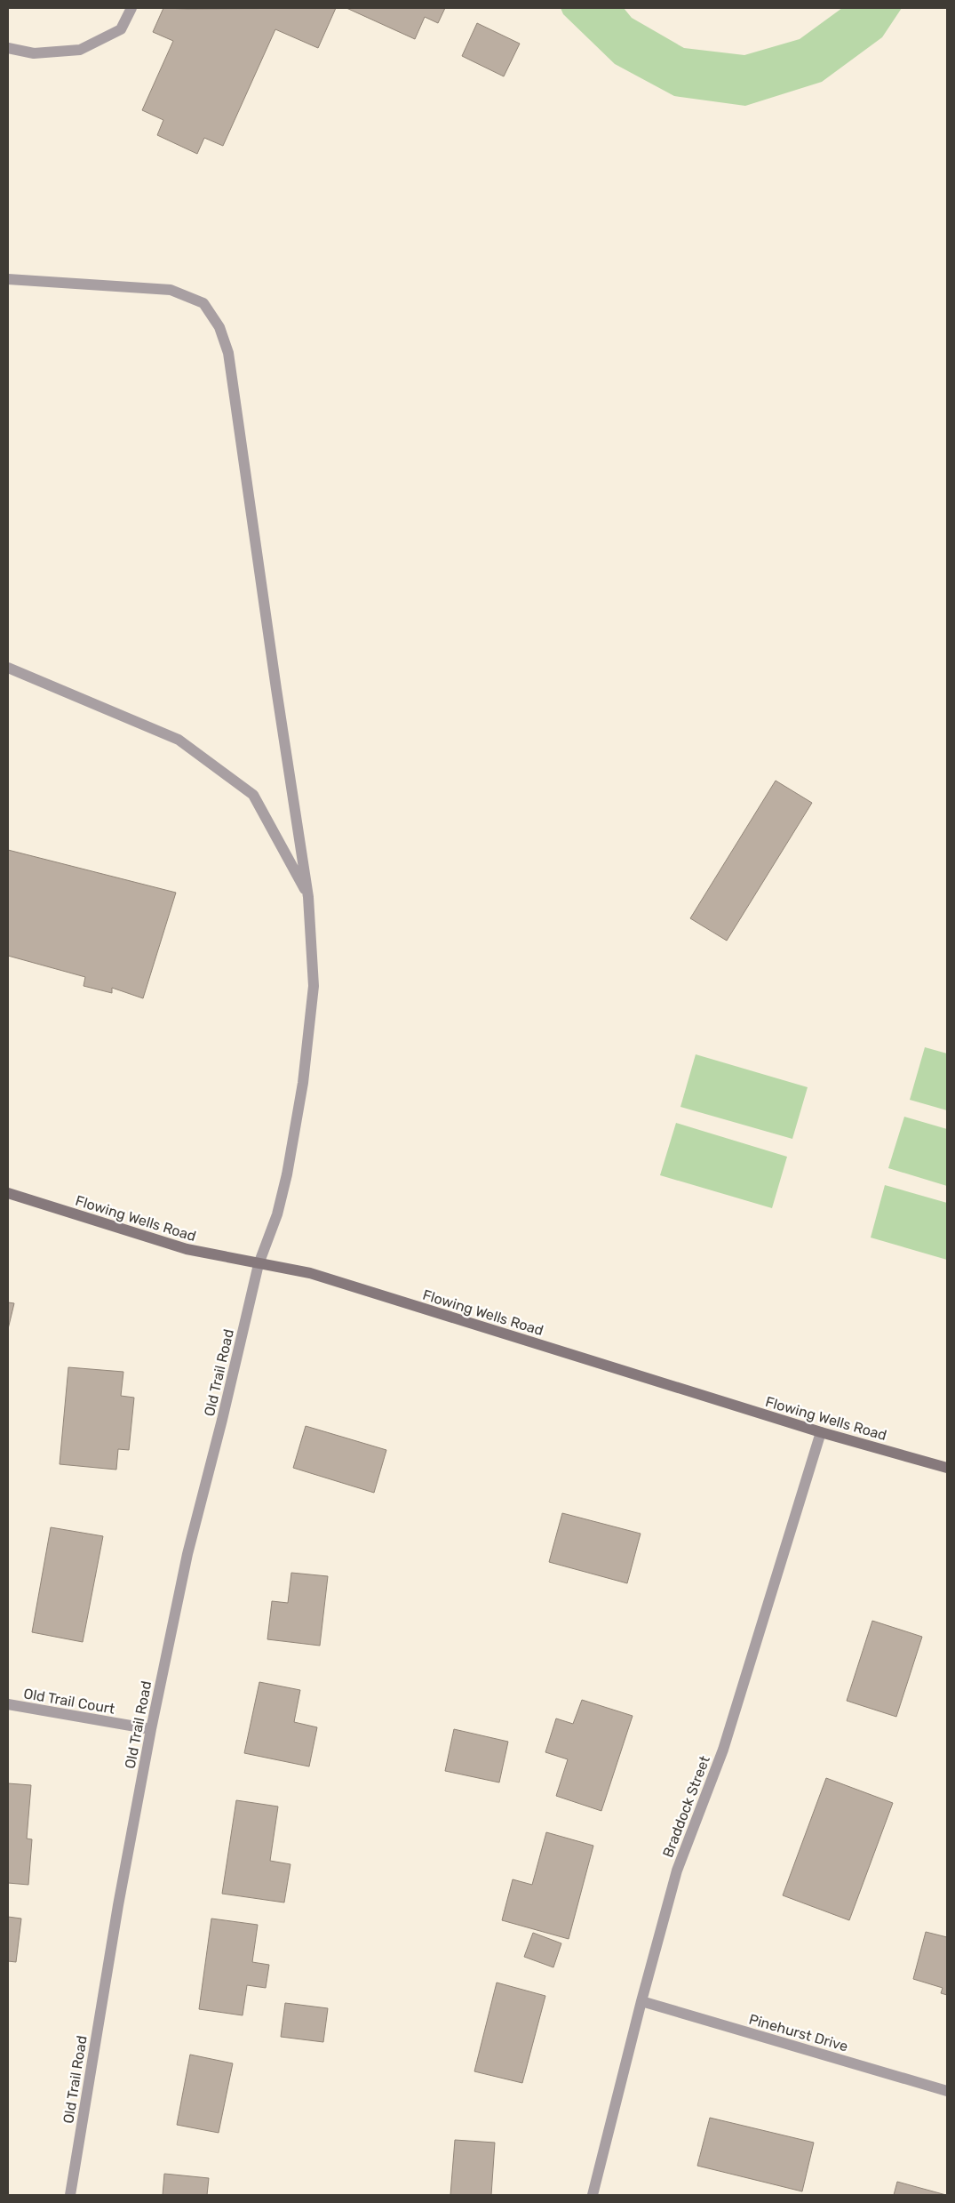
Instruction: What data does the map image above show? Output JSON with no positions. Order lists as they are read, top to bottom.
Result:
{
  "streets": {
    "main road": ["Flowing Wells Road"],
    "street": [
      "Old Trail Road",
      "Old Trail Court",
      "Braddock Street",
      "Pinehurst Drive"
    ]
  },
  "crossings": [
    ["Flowing Wells Road", "Old Trail Road"],
    ["Flowing Wells Road", "Braddock Street"],
    ["Old Trail Road", "Old Trail Court"],
    ["Braddock Street", "Pinehurst Drive"]
  ]
}
